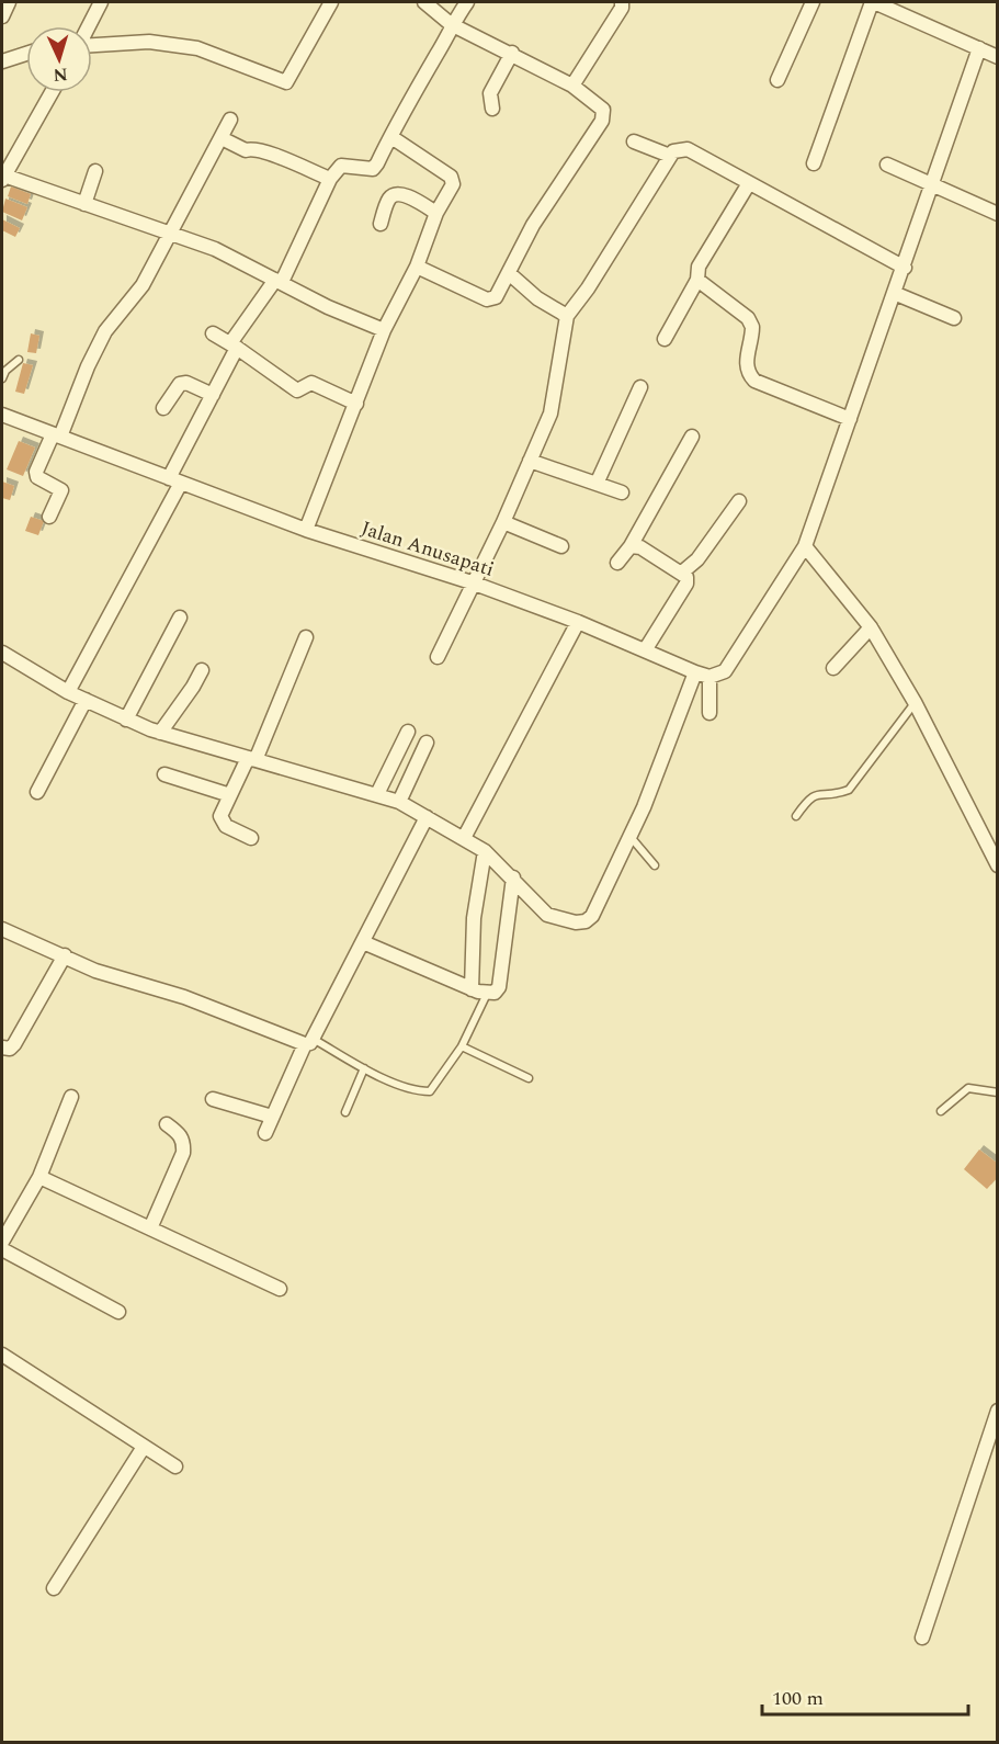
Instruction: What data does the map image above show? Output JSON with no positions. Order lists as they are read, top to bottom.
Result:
{
  "streets": {
    "street": ["Jalan Anusapati"]
  },
  "scale_bar": "100 m",
  "north": "bottom"
}
